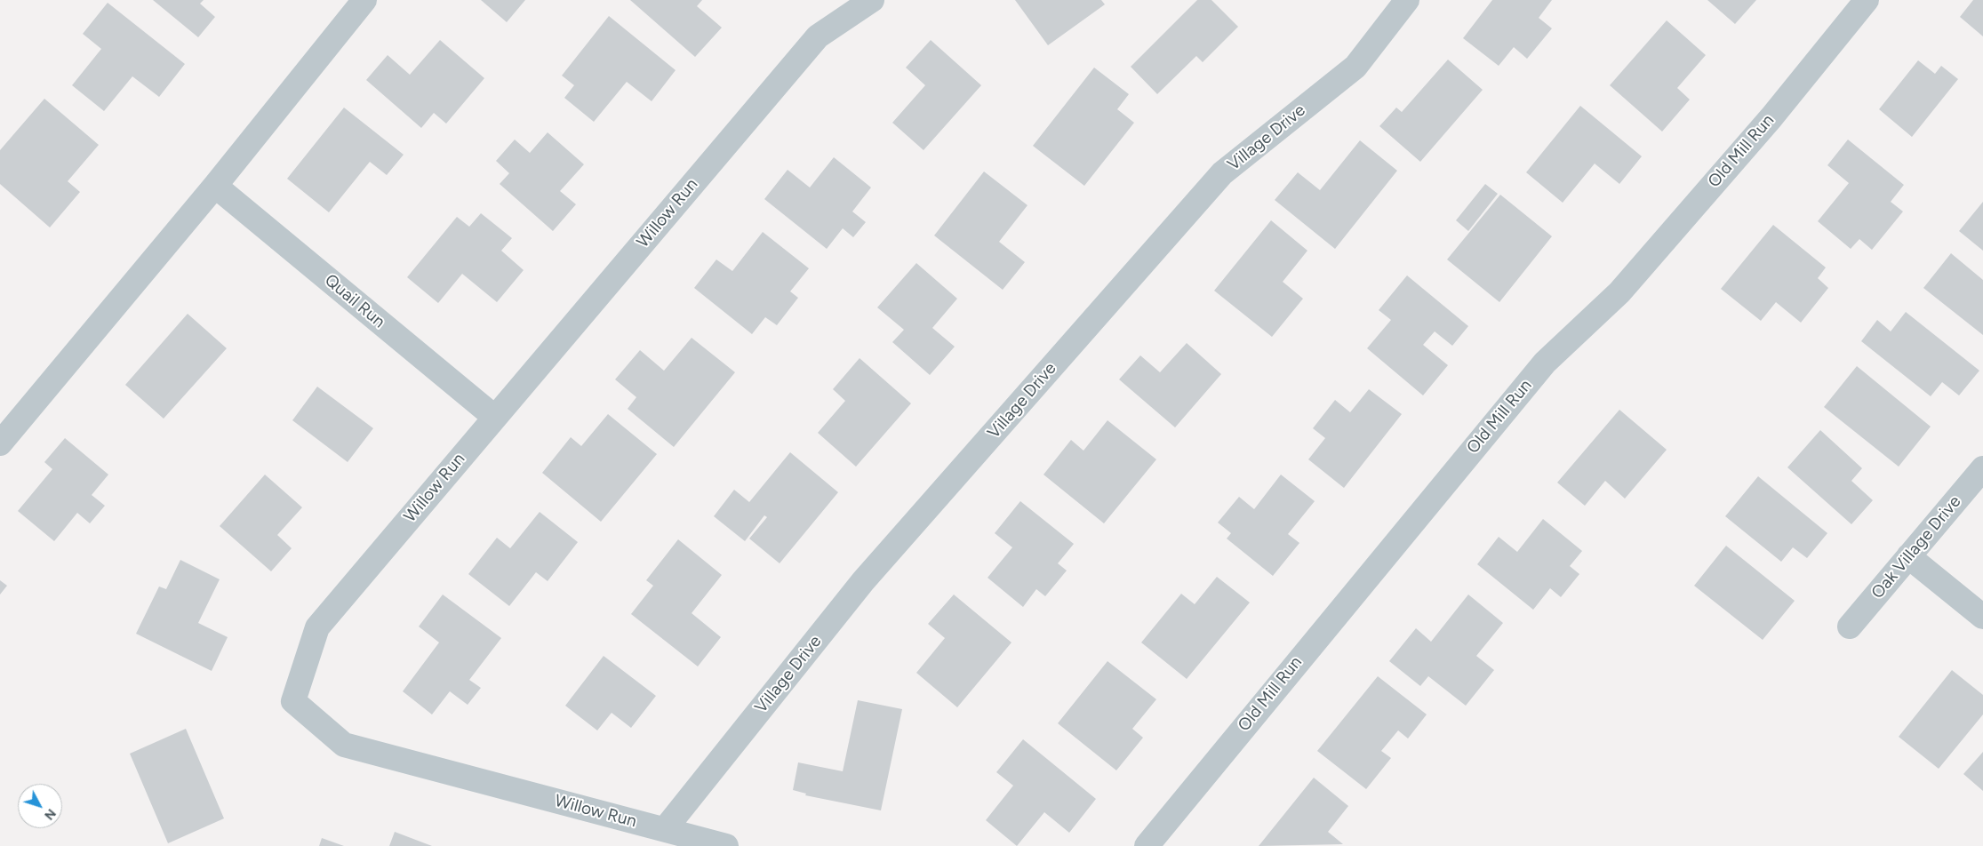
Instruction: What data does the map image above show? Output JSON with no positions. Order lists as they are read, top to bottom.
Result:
{
  "streets": {
    "street": [
      "Village Drive",
      "Old Mill Run",
      "Willow Run",
      "Quail Run",
      "Oak Village Drive"
    ]
  },
  "crossings": [
    ["Village Drive", "Willow Run"],
    ["Willow Run", "Quail Run"]
  ],
  "north": "bottom right"
}
